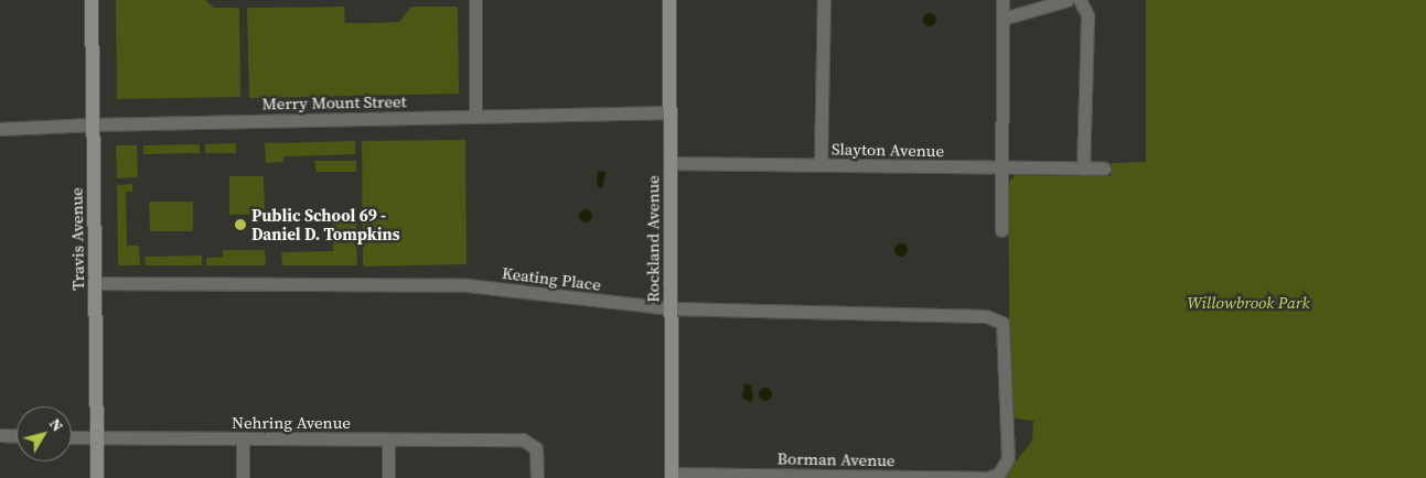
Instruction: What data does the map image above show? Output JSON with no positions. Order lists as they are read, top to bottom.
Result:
{
  "streets": {
    "street": [
      "Merry Mount Street",
      "Slayton Avenue",
      "Travis Avenue",
      "Rockland Avenue",
      "Keating Place",
      "Nehring Avenue",
      "Borman Avenue"
    ]
  },
  "crossings": [
    ["Merry Mount Street", "Travis Avenue"],
    ["Merry Mount Street", "Rockland Avenue"],
    ["Slayton Avenue", "Rockland Avenue"],
    ["Travis Avenue", "Keating Place"],
    ["Travis Avenue", "Nehring Avenue"],
    ["Rockland Avenue", "Keating Place"],
    ["Rockland Avenue", "Borman Avenue"],
    ["Keating Place", "Borman Avenue"]
  ],
  "parks": ["Willowbrook Park"],
  "places": ["Public School 69 - Daniel D. Tompkins"],
  "north": "top right"
}
